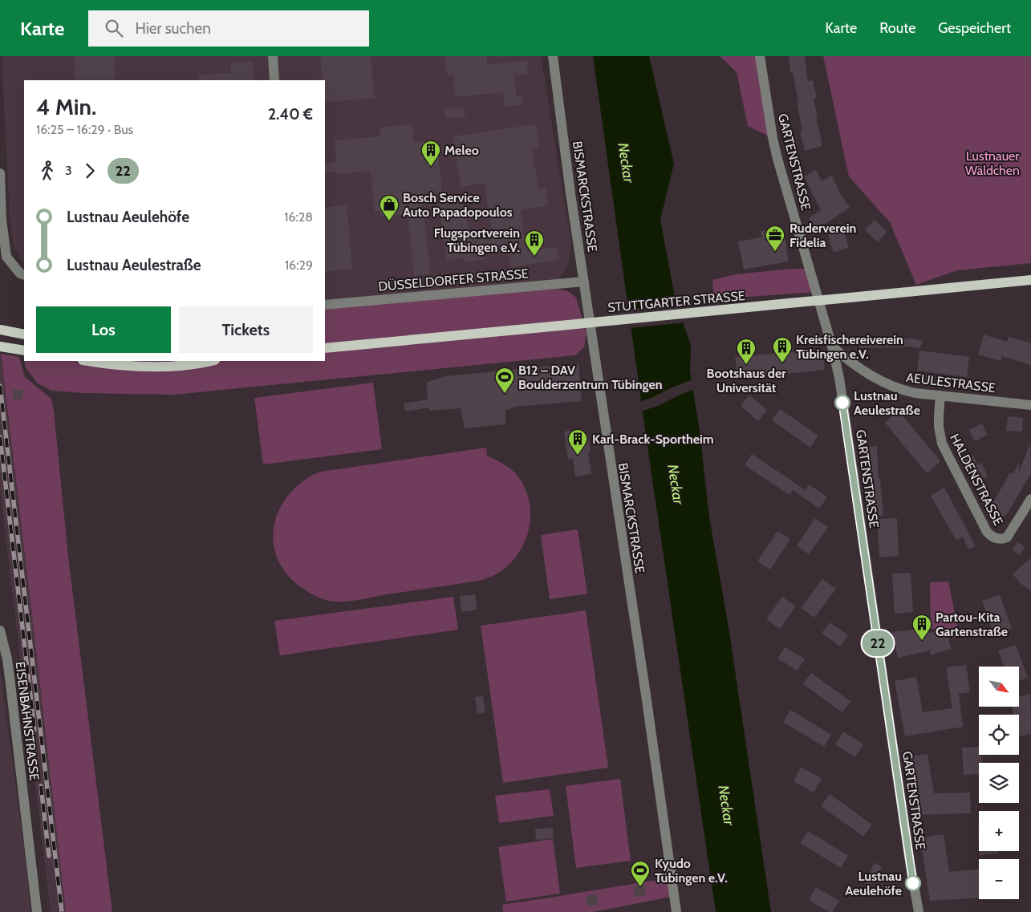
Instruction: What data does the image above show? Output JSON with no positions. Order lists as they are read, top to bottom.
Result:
{
  "streets": {
    "main road": ["STUTTGARTER STRASSE"],
    "street": [
      "GARTENSTRASSE",
      "BISMARCKSTRASSE",
      "DÜSSELDORFER STRASSE",
      "AEULESTRASSE",
      "HALDENSTRASSE",
      "EISENBAHNSTRASSE"
    ]
  },
  "crossings": [
    ["GARTENSTRASSE", "AEULESTRASSE"],
    ["BISMARCKSTRASSE", "DÜSSELDORFER STRASSE"],
    ["AEULESTRASSE", "HALDENSTRASSE"]
  ],
  "water": ["Neckar"],
  "parks": ["Lustnauer Wäldchen"],
  "places": {
    "building": [
      "Meleo",
      "Flugsportverein Tübingen e.V.",
      "Kreisfischereiverein Tübingen e.V.",
      "Bootshaus der Universität",
      "Karl-Brack-Sportheim",
      "Partou-Kita Gartenstraße"
    ],
    "shop": ["Bosch Service Auto Papadopoulos"],
    "office": ["Ruderverein Fidelia"],
    "sports": ["B12 – DAV Boulderzentrum Tübingen", "Kyudo Tübingen e.V."],
    "other": ["Lustnau Aeulestraße", "Lustnau Aeulehöfe"]
  },
  "lines": ["bus line 22"],
  "north": "bottom right",
  "page": {
    "header": "Karte",
    "search": "Hier suchen",
    "nav": ["Karte", "Route", "Gespeichert"],
    "on_map": "22",
    "heading": ["4 Min.", "16:25 – 16:29 · Bus", "2.40 €"],
    "legs": ["3", "22"],
    "list": [
      {
        "name": "Lustnau Aeulehöfe",
        "value": "16:28"
      },
      {
        "name": "Lustnau Aeulestraße",
        "value": "16:29"
      }
    ],
    "buttons": ["Los", "Tickets"],
    "map_buttons": ["+", "−"]
  }
}
